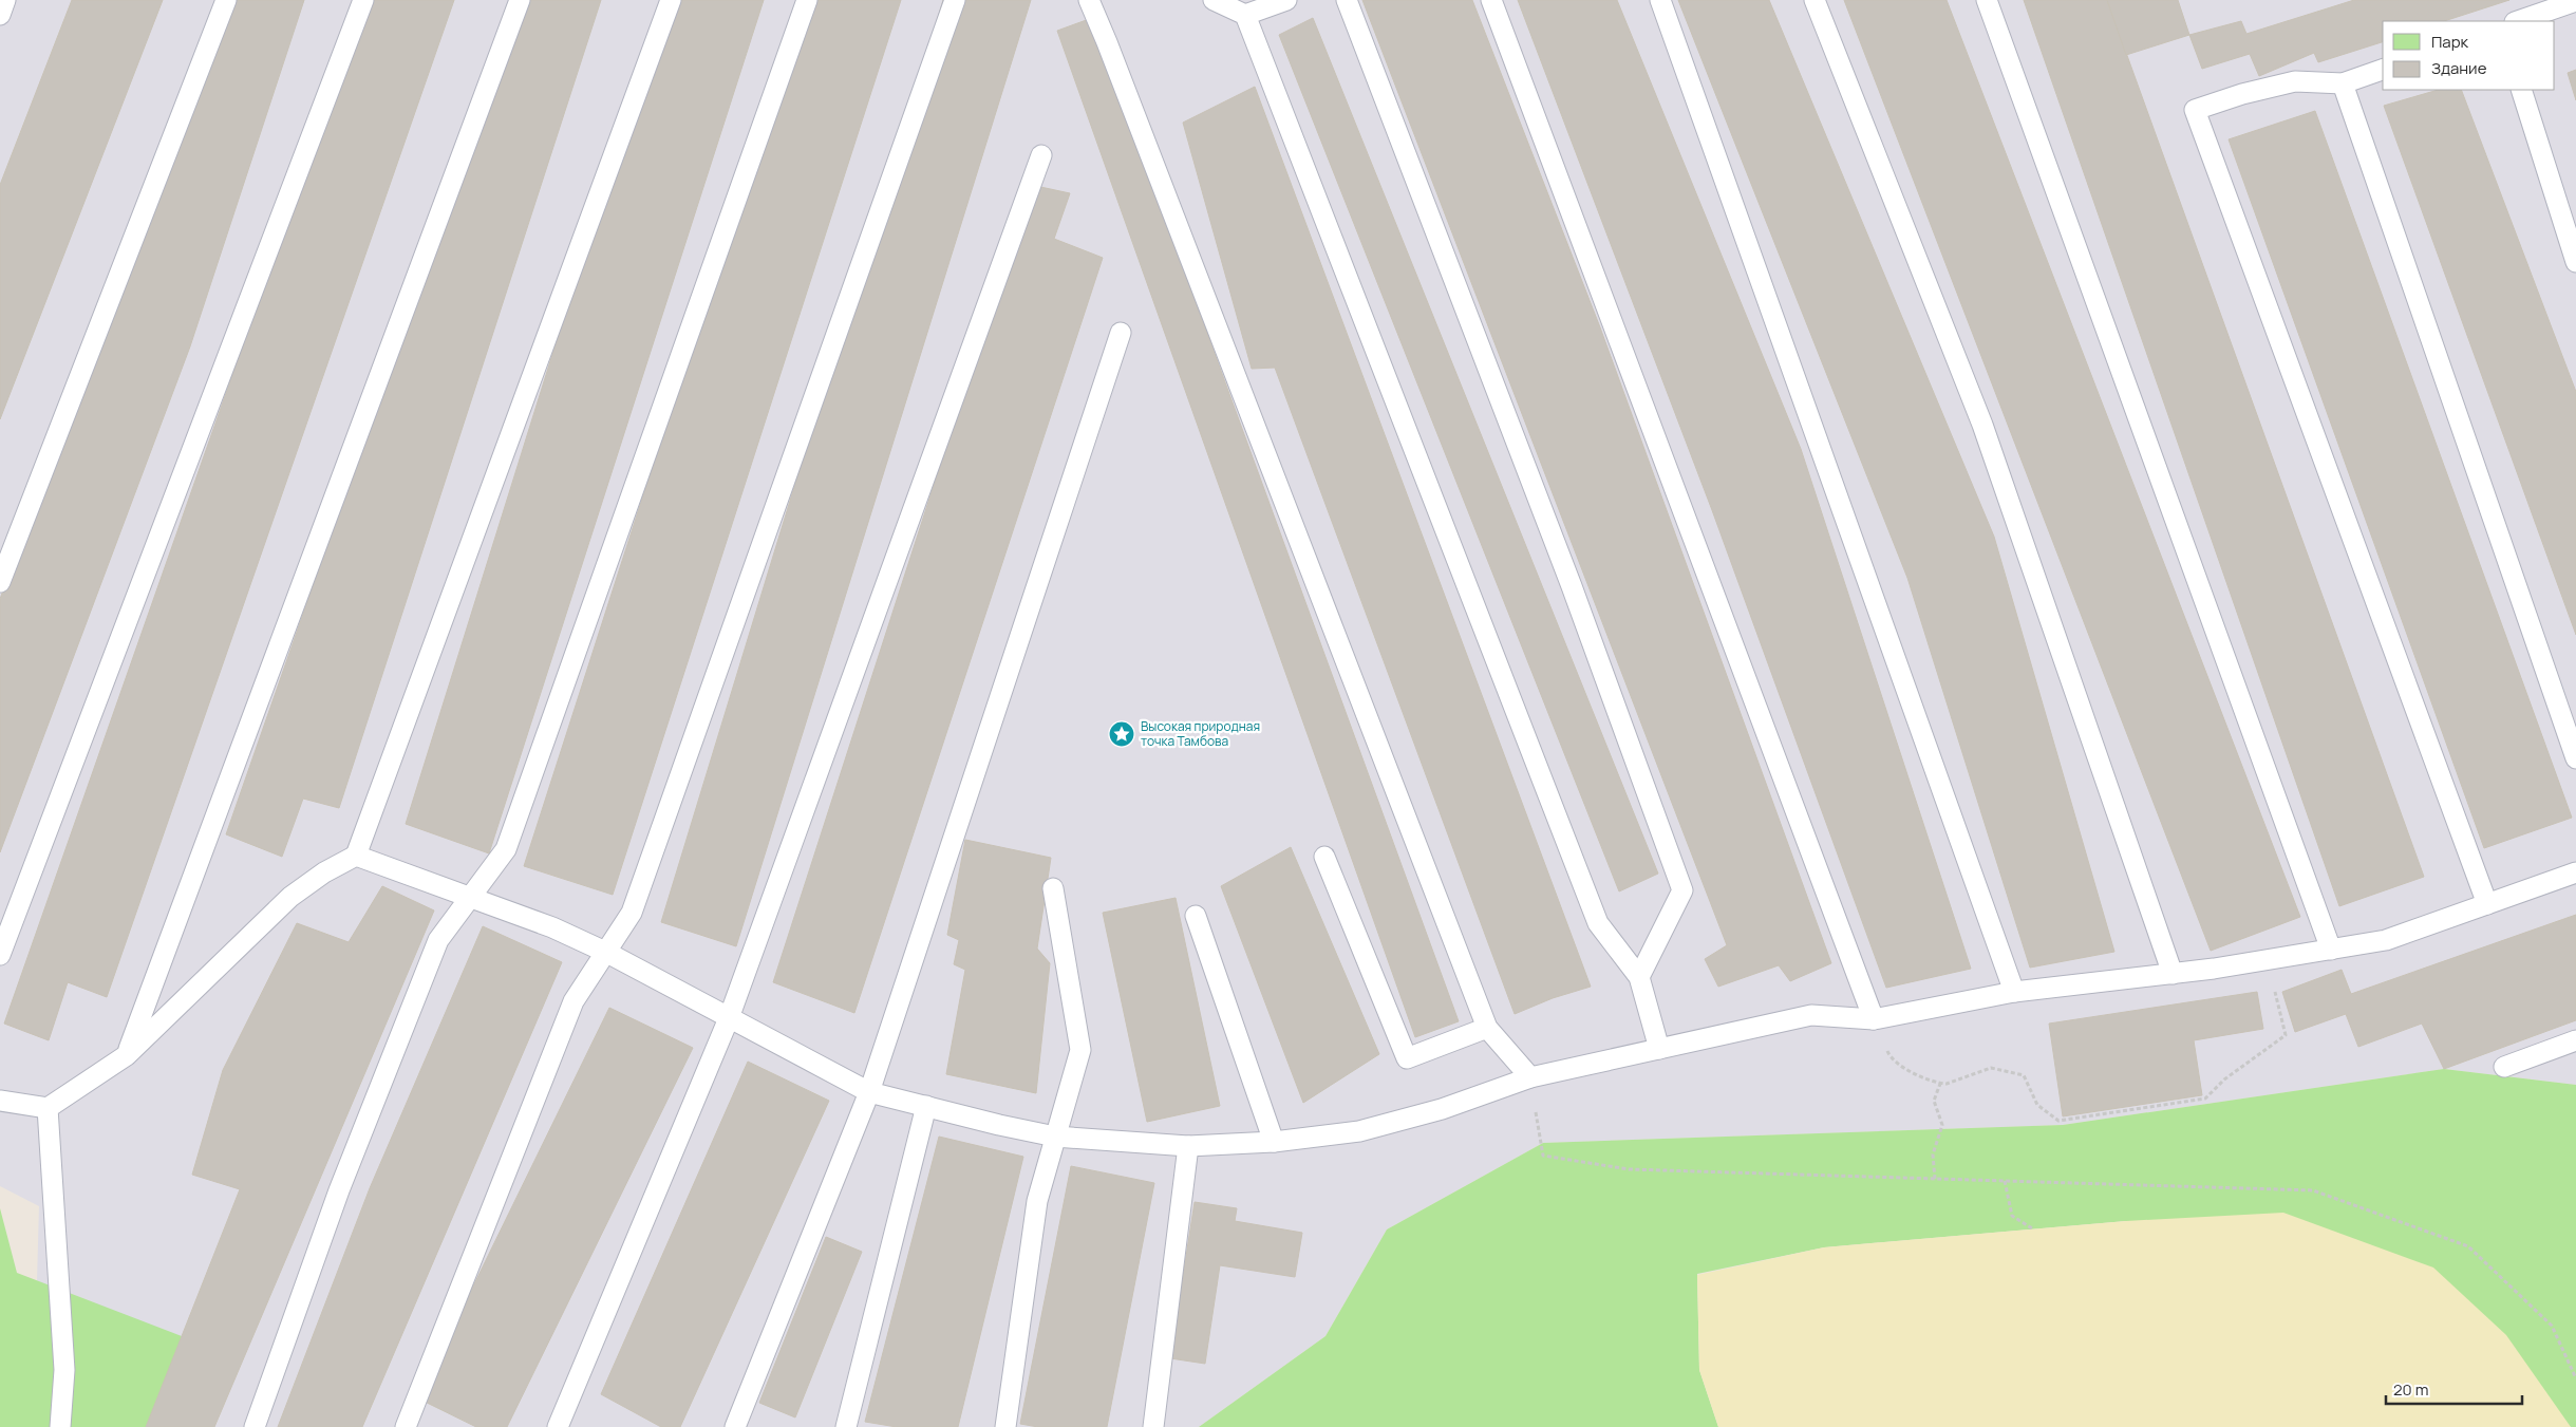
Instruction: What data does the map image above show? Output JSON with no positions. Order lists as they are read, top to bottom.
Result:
{
  "places": {
    "place": ["Высокая природная точка Тамбова"]
  },
  "legend": ["Парк", "Здание"],
  "scale_bar": "20 m"
}
